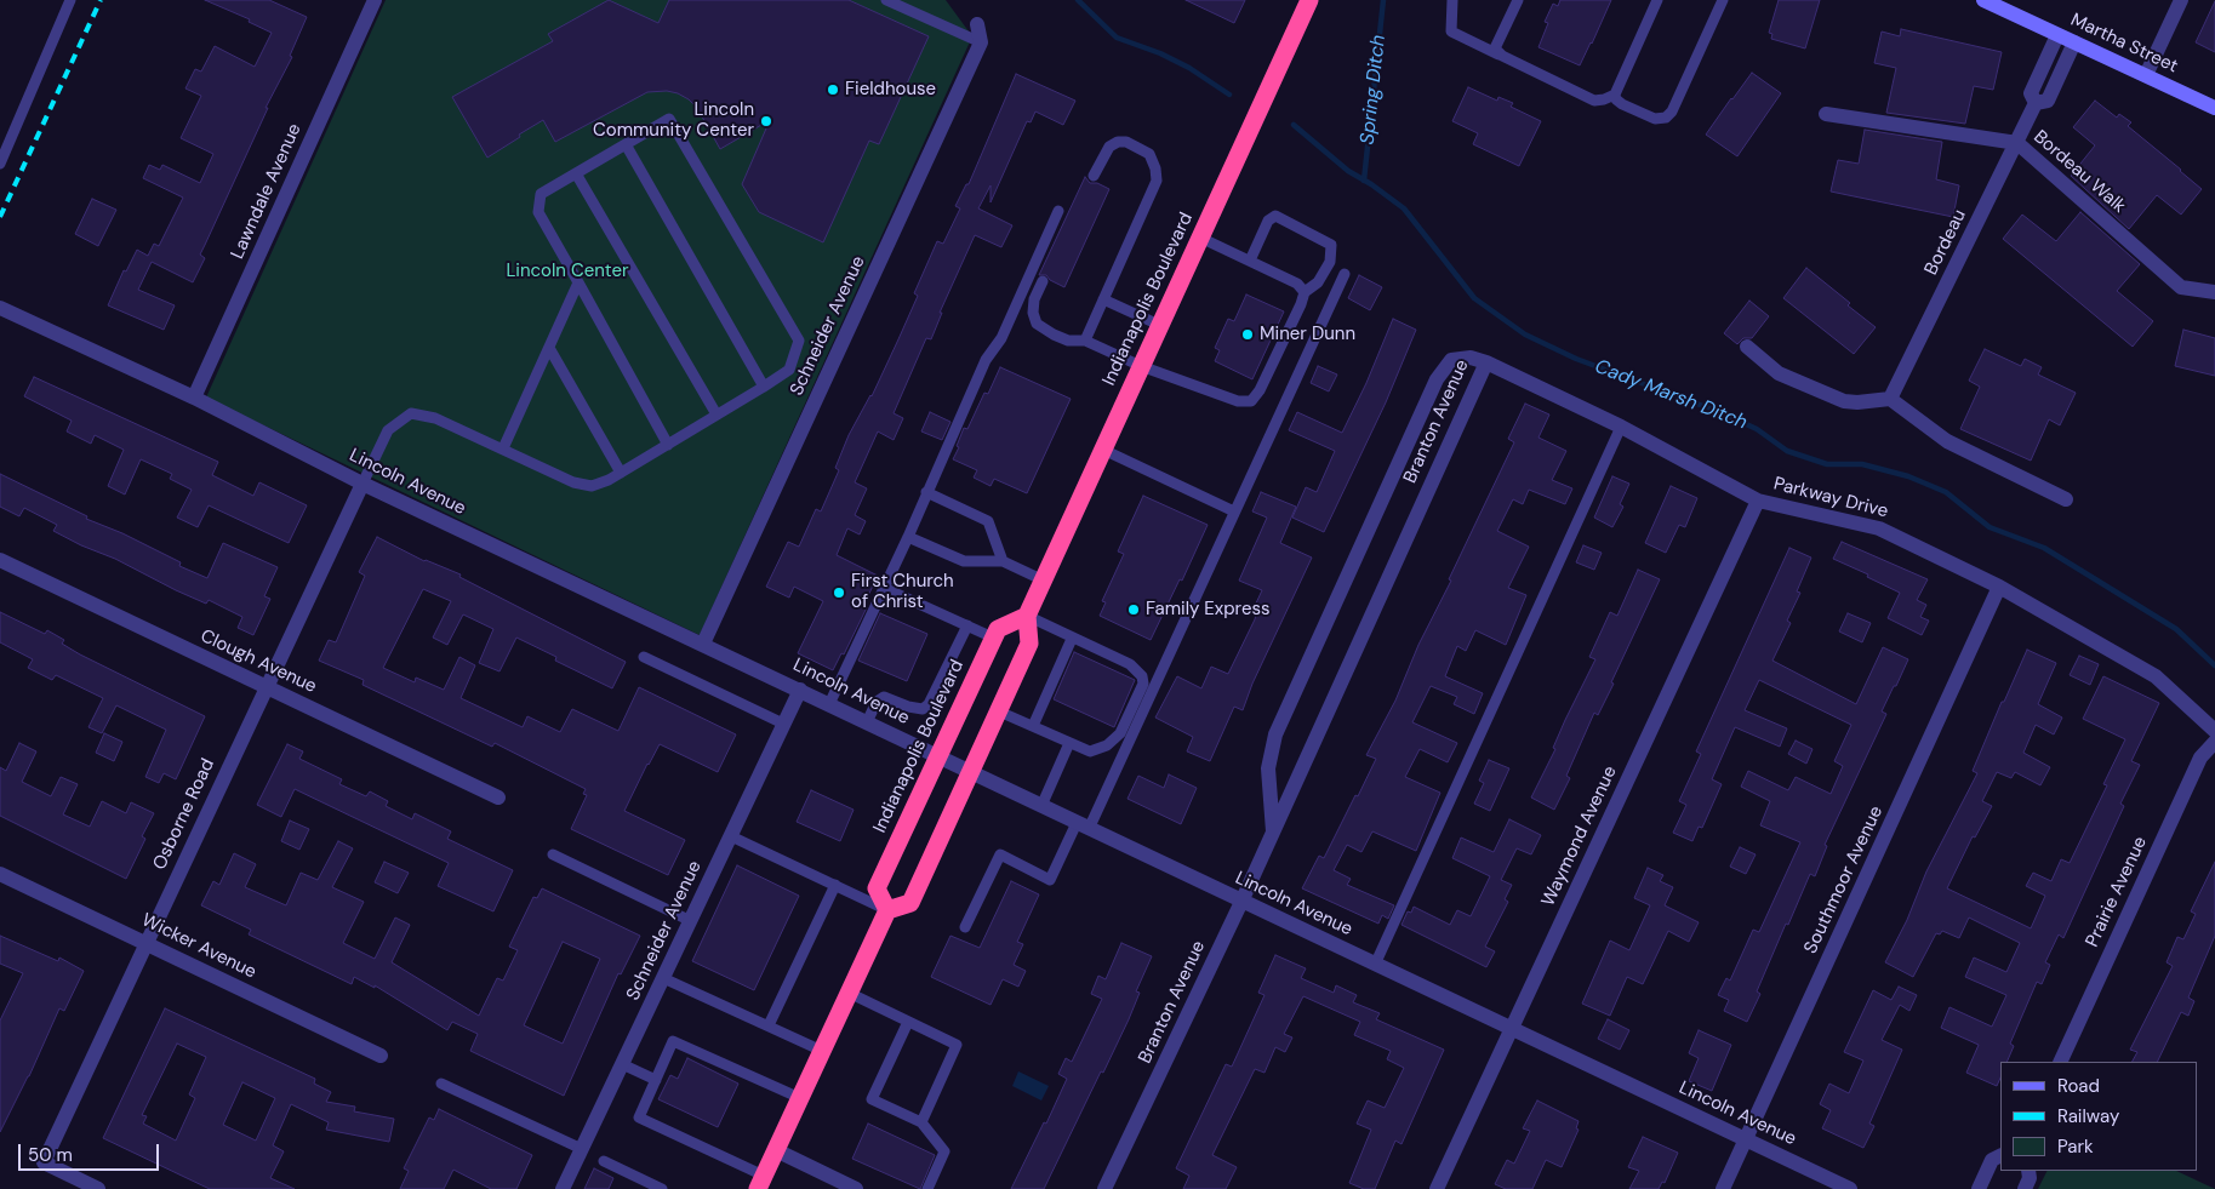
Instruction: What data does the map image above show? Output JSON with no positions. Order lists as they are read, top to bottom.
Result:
{
  "streets": {
    "highway": ["Indianapolis Boulevard"],
    "street": [
      "Martha Street",
      "Bordeau Walk",
      "Lawndale Avenue",
      "Bordeau",
      "Schneider Avenue",
      "Branton Avenue",
      "Lincoln Avenue",
      "Parkway Drive",
      "Clough Avenue",
      "Osborne Road",
      "Waymond Avenue",
      "Southmoor Avenue",
      "Prairie Avenue",
      "Wicker Avenue"
    ]
  },
  "crossings": [
    ["Martha Street", "Bordeau"],
    ["Bordeau Walk", "Bordeau"],
    ["Lawndale Avenue", "Lincoln Avenue"],
    ["Indianapolis Boulevard", "Lincoln Avenue"],
    ["Schneider Avenue", "Lincoln Avenue"],
    ["Branton Avenue", "Lincoln Avenue"],
    ["Branton Avenue", "Parkway Drive"],
    ["Lincoln Avenue", "Osborne Road"],
    ["Lincoln Avenue", "Waymond Avenue"],
    ["Lincoln Avenue", "Southmoor Avenue"],
    ["Parkway Drive", "Waymond Avenue"],
    ["Parkway Drive", "Southmoor Avenue"],
    ["Clough Avenue", "Osborne Road"],
    ["Osborne Road", "Wicker Avenue"]
  ],
  "water": ["Spring Ditch", "Cady Marsh Ditch"],
  "parks": ["Lincoln Center"],
  "places": [
    "Fieldhouse",
    "Lincoln Community Center",
    "Miner Dunn",
    "First Church of Christ",
    "Family Express"
  ],
  "legend": ["Road", "Railway", "Park"],
  "scale_bar": "50 m"
}
